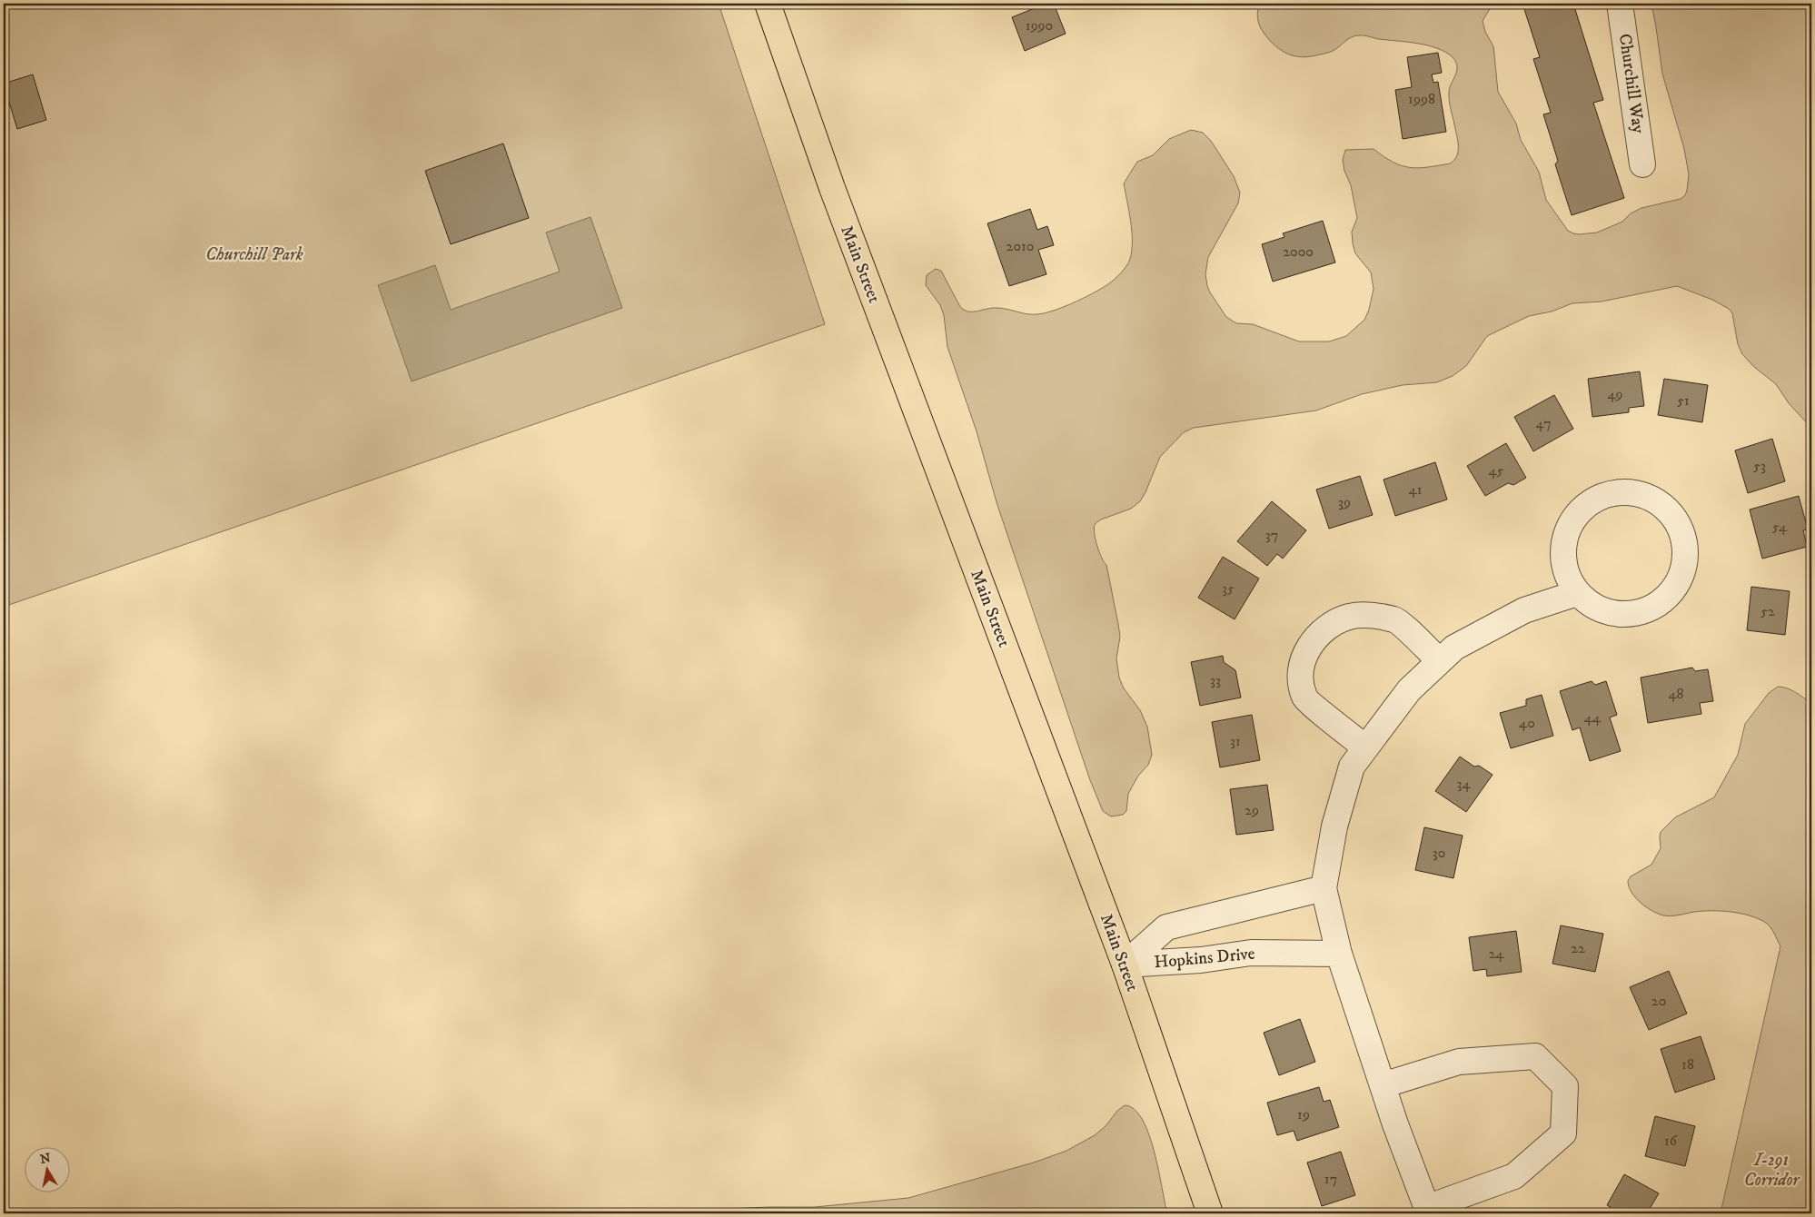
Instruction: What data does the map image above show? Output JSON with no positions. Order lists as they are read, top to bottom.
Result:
{
  "streets": {
    "main road": ["Main Street"],
    "street": ["Churchill Way", "Hopkins Drive"]
  },
  "crossings": [
    ["Main Street", "Hopkins Drive"]
  ],
  "parks": ["Churchill Park", "I-291 Corridor"],
  "house_numbers": [
    "1990",
    "1998",
    "2010",
    "2000",
    "49",
    "51",
    "47",
    "53",
    "45",
    "41",
    "39",
    "54",
    "37",
    "35",
    "52",
    "33",
    "48",
    "44",
    "40",
    "31",
    "34",
    "29",
    "30",
    "22",
    "24",
    "20",
    "18",
    "19",
    "16",
    "17"
  ],
  "north": "top"
}
